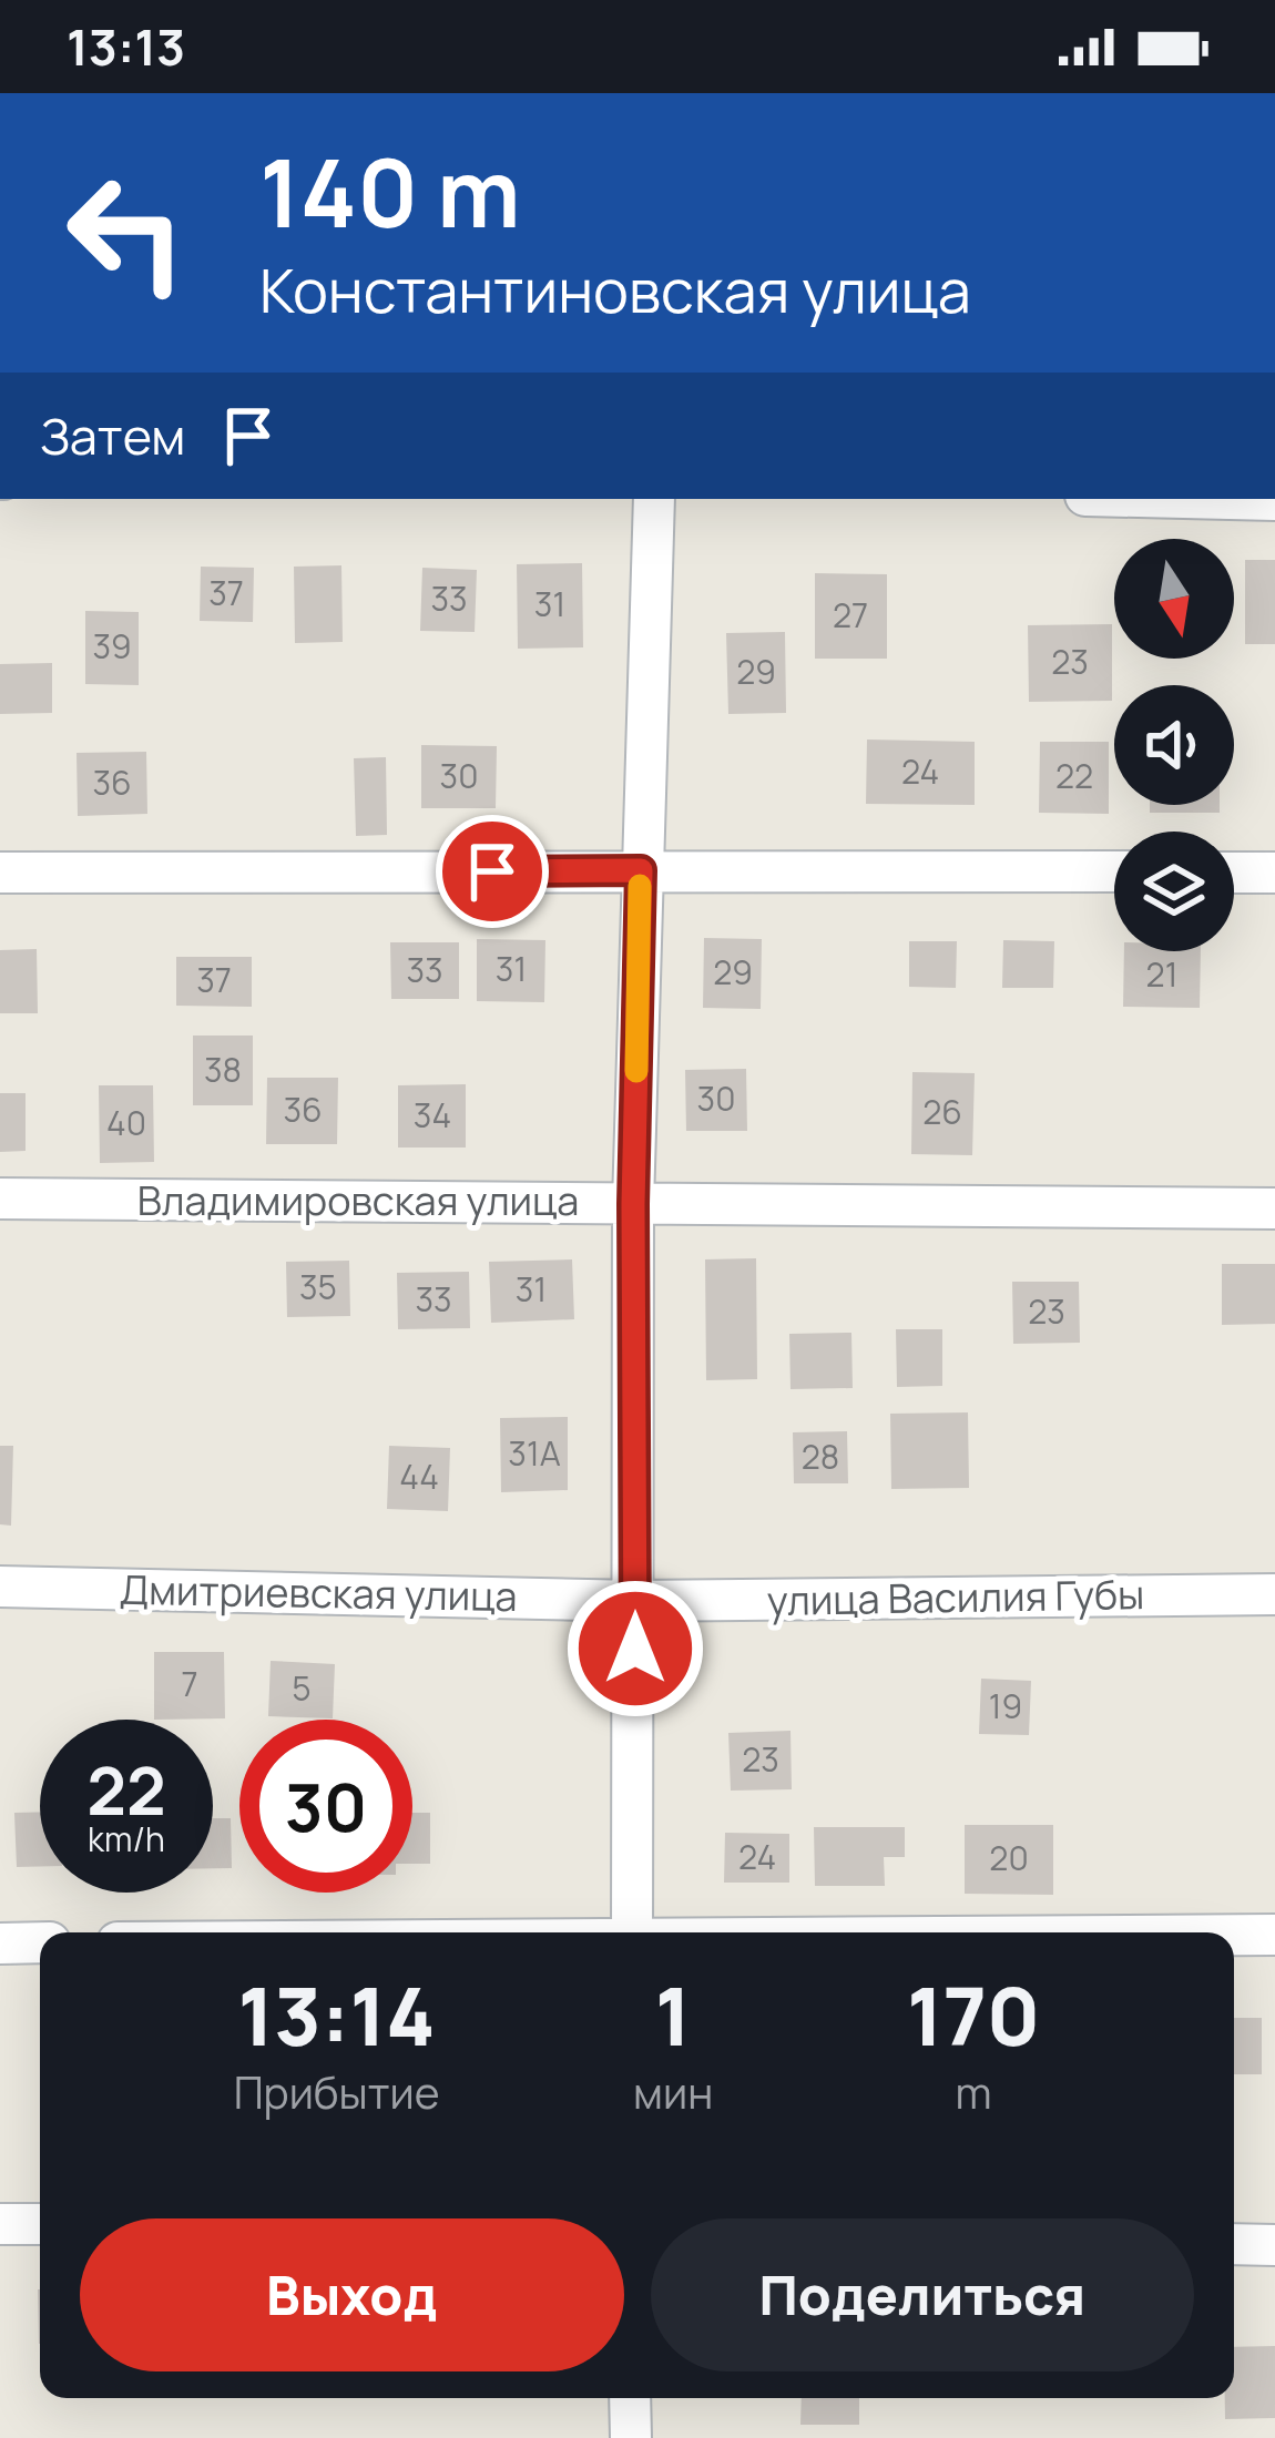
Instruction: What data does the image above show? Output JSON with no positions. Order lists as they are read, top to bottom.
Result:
{
  "streets": {
    "street": ["Владимировская улица", "Дмитриевская улица", "улица Василия Губы"]
  },
  "crossings": [
    ["Дмитриевская улица", "улица Василия Губы"]
  ],
  "house_numbers": [
    "37",
    "33",
    "31",
    "27",
    "39",
    "23",
    "29",
    "24",
    "30",
    "22",
    "36",
    "31",
    "33",
    "29",
    "21",
    "37",
    "38",
    "30",
    "36",
    "26",
    "34",
    "40",
    "35",
    "31",
    "33",
    "23",
    "31А",
    "28",
    "44",
    "7",
    "5",
    "19",
    "23",
    "24",
    "20"
  ],
  "north": "bottom",
  "page": {
    "status": "13:13",
    "turn": ["140 m", "Константиновская улица"],
    "then": "Затем",
    "speed": "22 km/h",
    "limit": "30",
    "eta": [
      "13:14",
      "Прибытие",
      "1",
      "мин",
      "170",
      "m"
    ],
    "buttons": ["Выход", "Поделиться"]
  }
}
